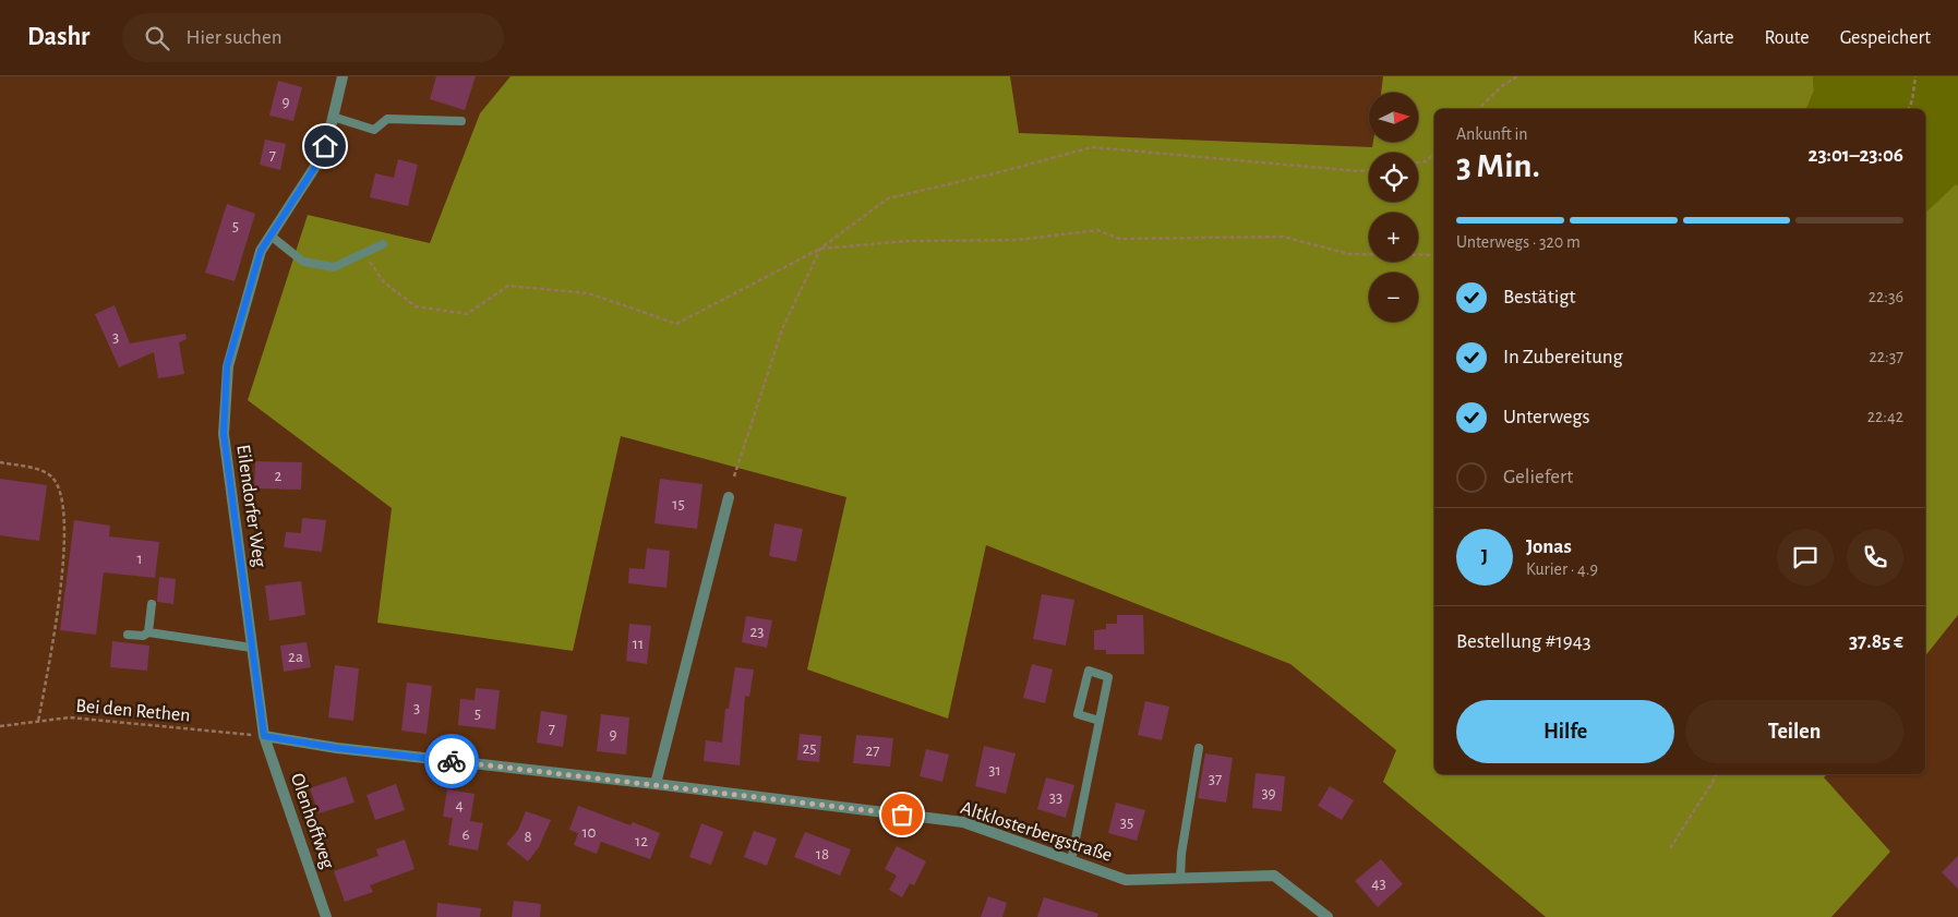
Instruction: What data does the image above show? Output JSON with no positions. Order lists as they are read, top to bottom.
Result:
{
  "streets": {
    "street": ["Eilendorfer Weg", "Olenhoffweg", "Altklosterbergstraße"],
    "path": ["Bei den Rethen"]
  },
  "crossings": [
    ["Eilendorfer Weg", "Bei den Rethen"],
    ["Eilendorfer Weg", "Olenhoffweg"],
    ["Eilendorfer Weg", "Altklosterbergstraße"],
    ["Bei den Rethen", "Olenhoffweg"],
    ["Bei den Rethen", "Altklosterbergstraße"],
    ["Olenhoffweg", "Altklosterbergstraße"]
  ],
  "house_numbers": [
    "9",
    "7",
    "5",
    "3",
    "2",
    "15",
    "1",
    "23",
    "11",
    "2a",
    "3",
    "5",
    "7",
    "9",
    "25",
    "27",
    "31",
    "37",
    "39",
    "33",
    "4",
    "35",
    "10",
    "6",
    "8",
    "12",
    "18",
    "43"
  ],
  "north": "right",
  "page": {
    "header": "Dashr",
    "search": "Hier suchen",
    "nav": ["Karte", "Route", "Gespeichert"],
    "map_buttons": ["+", "−"],
    "heading": ["3 Min.", "Ankunft in", "23:01–23:06"],
    "panel": [
      "Jonas",
      "Kurier · 4.9",
      "Bestellung #1943",
      "37.85 €"
    ],
    "bar": "Unterwegs · 320 m",
    "list": [
      ["Bestätigt", "22:36"],
      ["In Zubereitung", "22:37"],
      ["Unterwegs", "22:42"],
      "Geliefert"
    ],
    "round": "J",
    "buttons": ["Hilfe", "Teilen"]
  }
}
